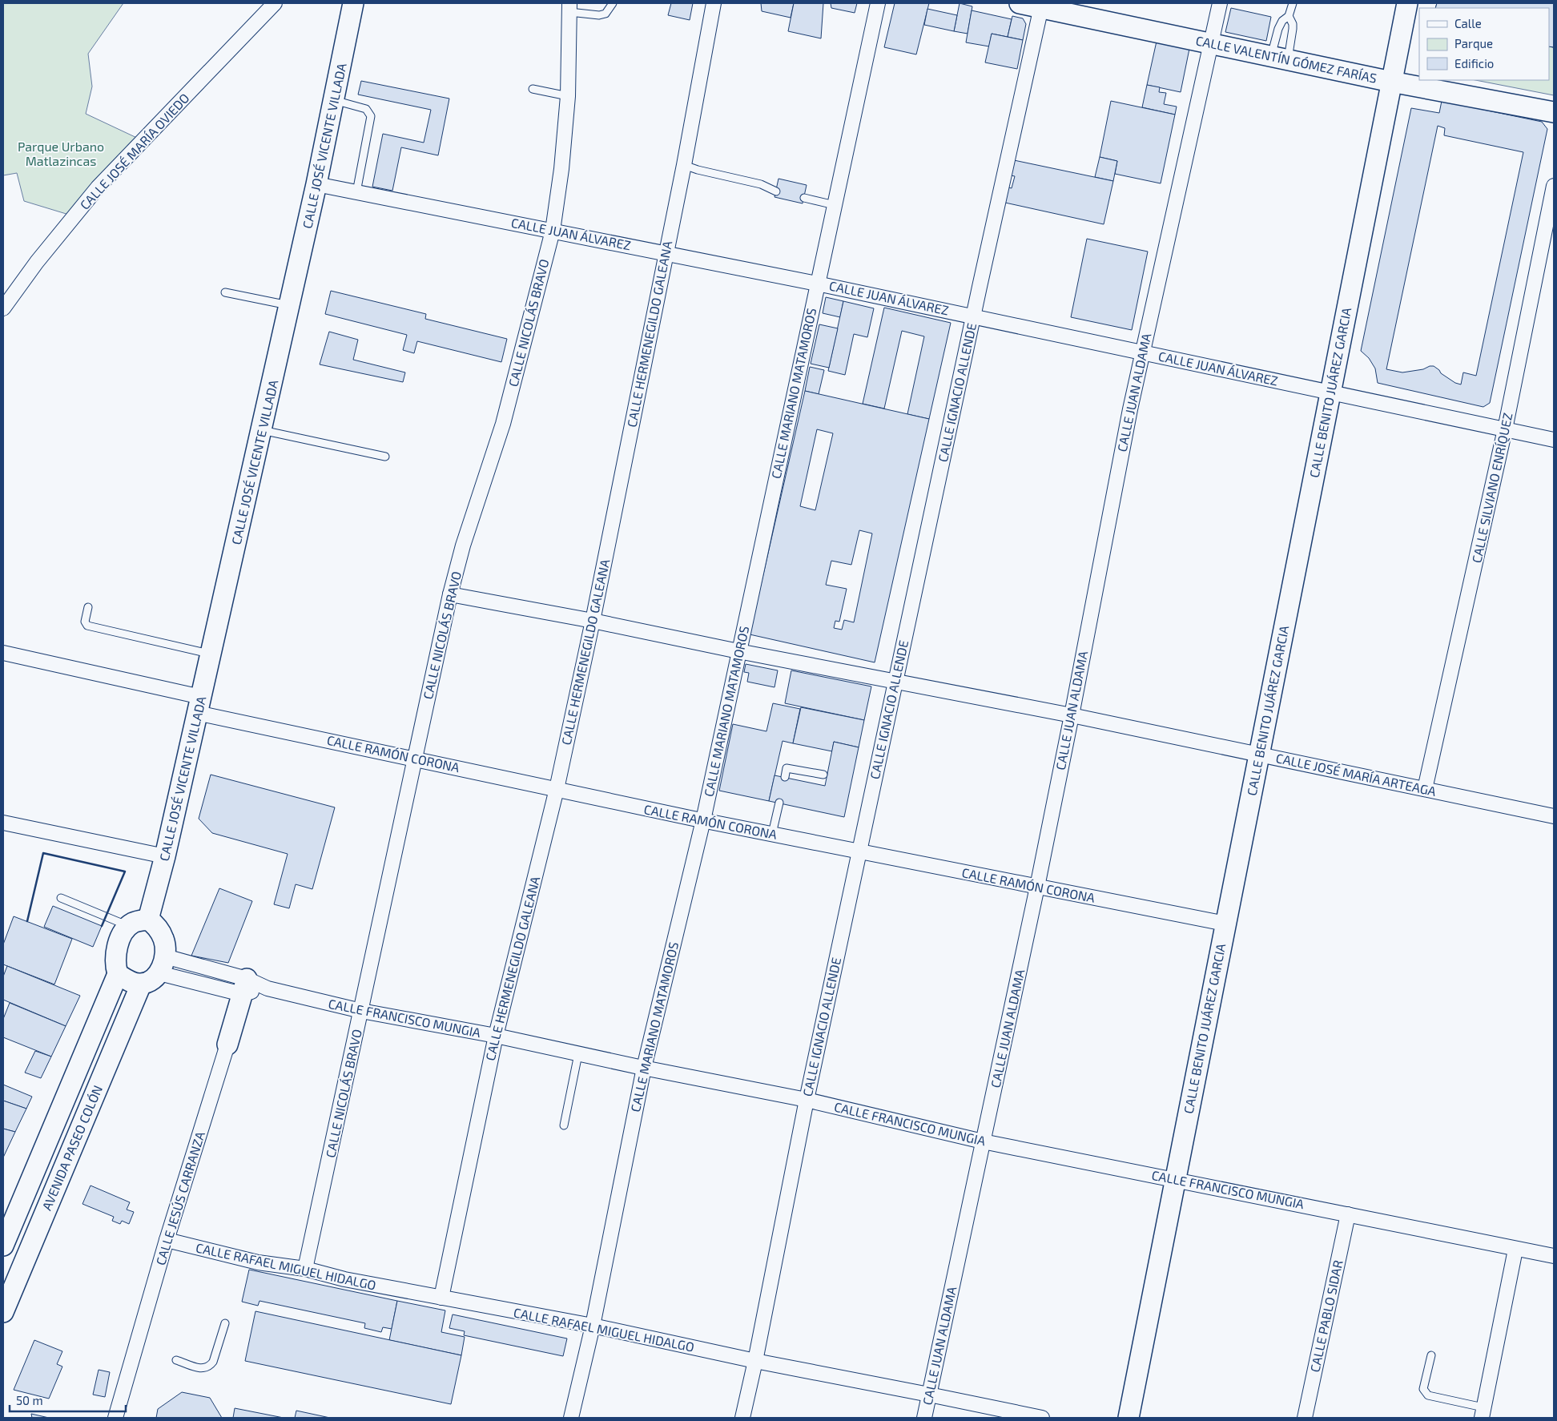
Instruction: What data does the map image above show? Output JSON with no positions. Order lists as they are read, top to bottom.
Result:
{
  "streets": {
    "main road": [
      "CALLE VALENTÍN GÓMEZ FARÍAS",
      "CALLE JOSÉ VICENTE VILLADA",
      "CALLE BENITO JUÁREZ GARCIA",
      "AVENIDA PASEO COLÓN",
      "CALLE JESÚS CARRANZA"
    ],
    "street": [
      "CALLE JOSÉ MARÍA OVIEDO",
      "CALLE JUAN ÁLVAREZ",
      "CALLE NICOLÁS BRAVO",
      "CALLE HERMENEGILDO GALEANA",
      "CALLE IGNACIO ALLENDE",
      "CALLE JUAN ALDAMA",
      "CALLE MARIANO MATAMOROS",
      "CALLE SILVIANO ENRÍQUEZ",
      "CALLE RAMÓN CORONA",
      "CALLE JOSÉ MARÍA ARTEAGA",
      "CALLE FRANCISCO MUNGIA",
      "CALLE RAFAEL MIGUEL HIDALGO",
      "CALLE PABLO SIDAR"
    ]
  },
  "crossings": [
    ["CALLE VALENTÍN GÓMEZ FARÍAS", "CALLE IGNACIO ALLENDE"],
    ["CALLE VALENTÍN GÓMEZ FARÍAS", "CALLE JUAN ALDAMA"],
    ["CALLE VALENTÍN GÓMEZ FARÍAS", "CALLE BENITO JUÁREZ GARCIA"],
    ["CALLE JOSÉ VICENTE VILLADA", "CALLE JUAN ÁLVAREZ"],
    ["CALLE JOSÉ VICENTE VILLADA", "CALLE RAMÓN CORONA"],
    ["CALLE JOSÉ VICENTE VILLADA", "CALLE FRANCISCO MUNGIA"],
    ["CALLE JOSÉ VICENTE VILLADA", "AVENIDA PASEO COLÓN"],
    ["CALLE JUAN ÁLVAREZ", "CALLE NICOLÁS BRAVO"],
    ["CALLE JUAN ÁLVAREZ", "CALLE HERMENEGILDO GALEANA"],
    ["CALLE JUAN ÁLVAREZ", "CALLE IGNACIO ALLENDE"],
    ["CALLE JUAN ÁLVAREZ", "CALLE JUAN ALDAMA"],
    ["CALLE JUAN ÁLVAREZ", "CALLE BENITO JUÁREZ GARCIA"],
    ["CALLE JUAN ÁLVAREZ", "CALLE MARIANO MATAMOROS"],
    ["CALLE JUAN ÁLVAREZ", "CALLE SILVIANO ENRÍQUEZ"],
    ["CALLE NICOLÁS BRAVO", "CALLE RAMÓN CORONA"],
    ["CALLE NICOLÁS BRAVO", "CALLE JOSÉ MARÍA ARTEAGA"],
    ["CALLE NICOLÁS BRAVO", "CALLE FRANCISCO MUNGIA"],
    ["CALLE NICOLÁS BRAVO", "CALLE RAFAEL MIGUEL HIDALGO"],
    ["CALLE HERMENEGILDO GALEANA", "CALLE RAMÓN CORONA"],
    ["CALLE HERMENEGILDO GALEANA", "CALLE JOSÉ MARÍA ARTEAGA"],
    ["CALLE HERMENEGILDO GALEANA", "CALLE FRANCISCO MUNGIA"],
    ["CALLE HERMENEGILDO GALEANA", "CALLE RAFAEL MIGUEL HIDALGO"],
    ["CALLE IGNACIO ALLENDE", "CALLE RAMÓN CORONA"],
    ["CALLE IGNACIO ALLENDE", "CALLE JOSÉ MARÍA ARTEAGA"],
    ["CALLE IGNACIO ALLENDE", "CALLE FRANCISCO MUNGIA"],
    ["CALLE IGNACIO ALLENDE", "CALLE RAFAEL MIGUEL HIDALGO"],
    ["CALLE JUAN ALDAMA", "CALLE RAMÓN CORONA"],
    ["CALLE JUAN ALDAMA", "CALLE JOSÉ MARÍA ARTEAGA"],
    ["CALLE JUAN ALDAMA", "CALLE FRANCISCO MUNGIA"],
    ["CALLE JUAN ALDAMA", "CALLE RAFAEL MIGUEL HIDALGO"],
    ["CALLE BENITO JUÁREZ GARCIA", "CALLE RAMÓN CORONA"],
    ["CALLE BENITO JUÁREZ GARCIA", "CALLE JOSÉ MARÍA ARTEAGA"],
    ["CALLE BENITO JUÁREZ GARCIA", "CALLE FRANCISCO MUNGIA"],
    ["CALLE MARIANO MATAMOROS", "CALLE RAMÓN CORONA"],
    ["CALLE MARIANO MATAMOROS", "CALLE JOSÉ MARÍA ARTEAGA"],
    ["CALLE MARIANO MATAMOROS", "CALLE FRANCISCO MUNGIA"],
    ["CALLE MARIANO MATAMOROS", "CALLE RAFAEL MIGUEL HIDALGO"],
    ["CALLE SILVIANO ENRÍQUEZ", "CALLE JOSÉ MARÍA ARTEAGA"],
    ["CALLE FRANCISCO MUNGIA", "AVENIDA PASEO COLÓN"],
    ["CALLE FRANCISCO MUNGIA", "CALLE JESÚS CARRANZA"],
    ["CALLE FRANCISCO MUNGIA", "CALLE PABLO SIDAR"],
    ["CALLE JESÚS CARRANZA", "CALLE RAFAEL MIGUEL HIDALGO"]
  ],
  "parks": ["Parque Urbano Matlazincas"],
  "legend": ["Calle", "Parque", "Edificio"],
  "scale_bar": "50 m"
}
